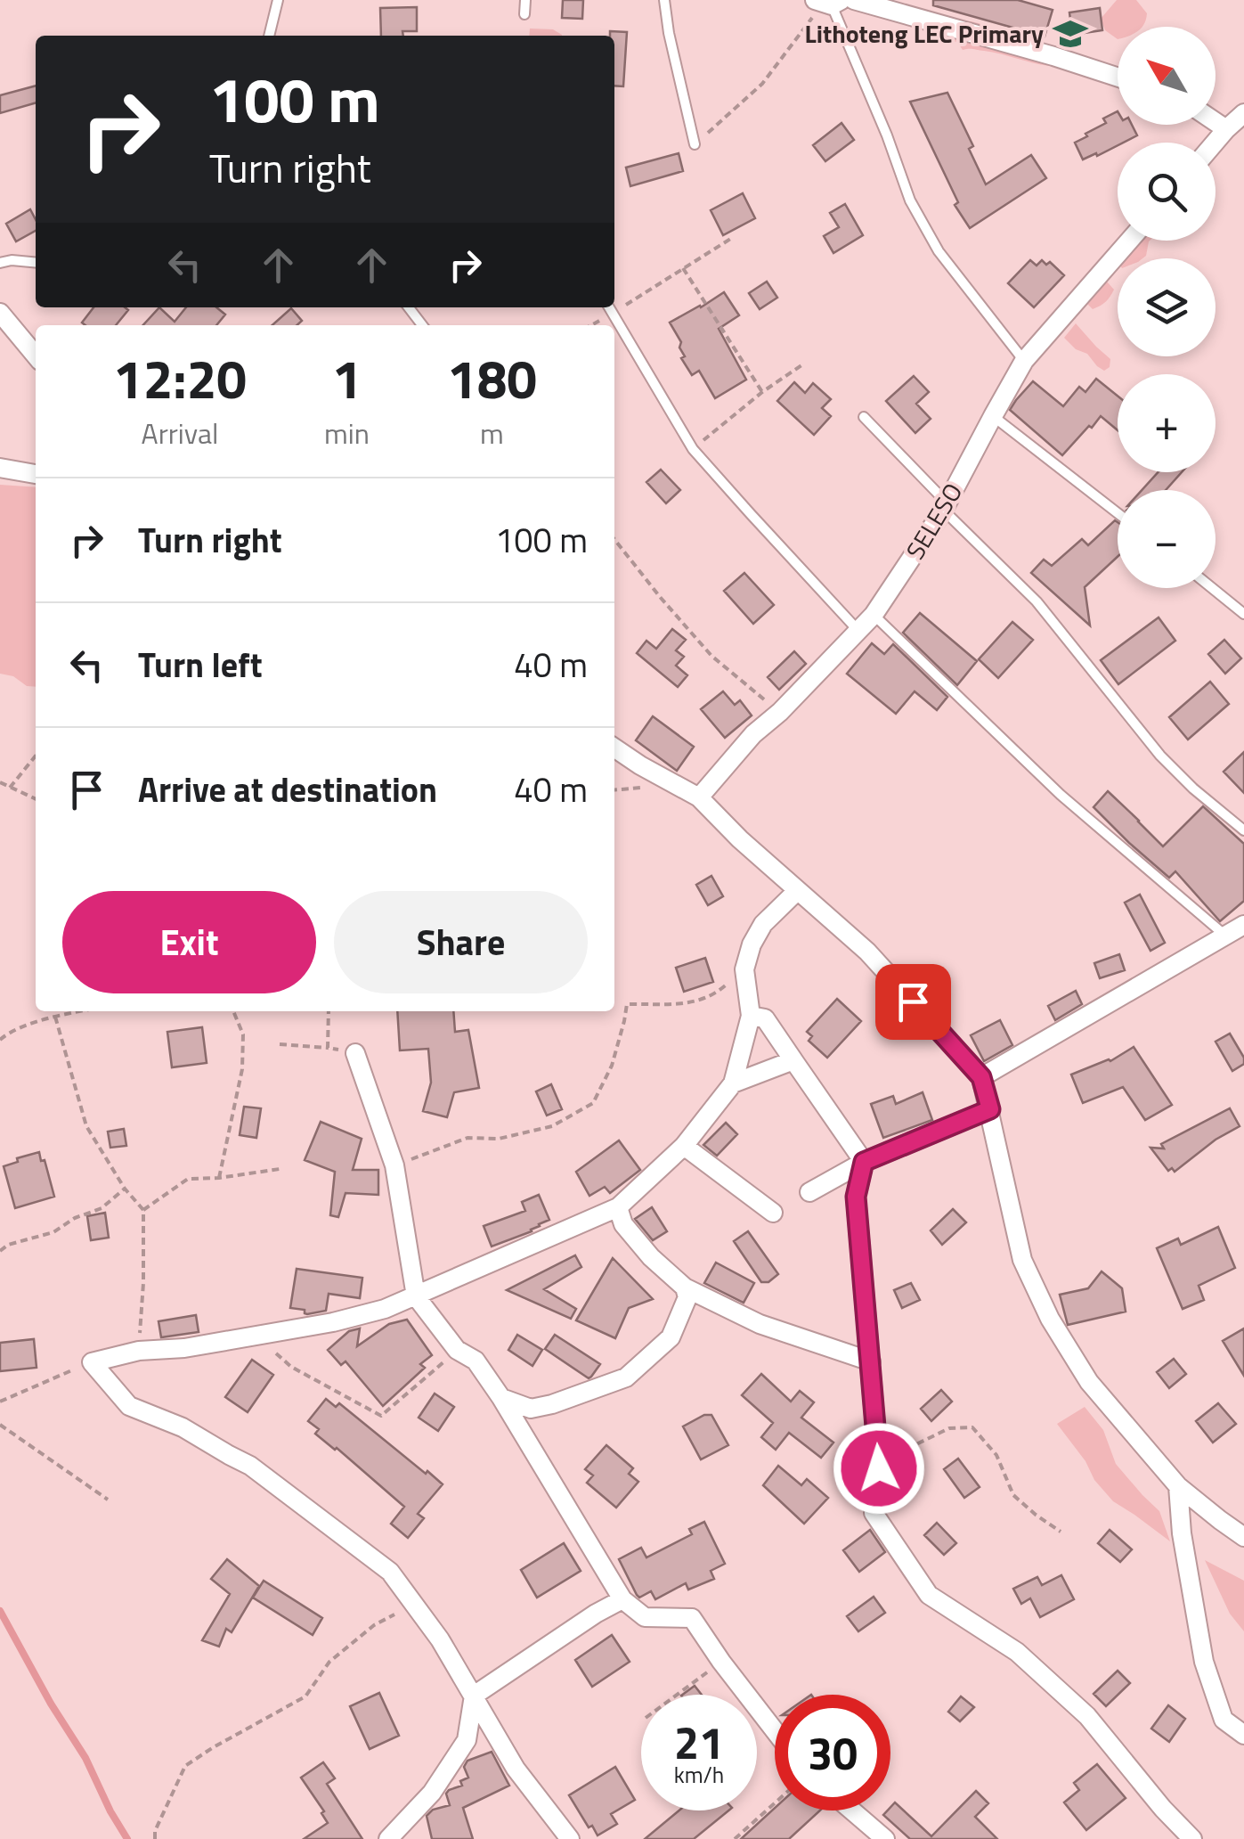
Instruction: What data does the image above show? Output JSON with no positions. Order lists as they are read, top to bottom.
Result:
{
  "streets": {
    "street": ["SELESO"]
  },
  "places": {
    "school or university": ["Lithoteng LEC Primary"]
  },
  "north": "top left",
  "page": {
    "map_buttons": ["+", "−"],
    "turn": ["100 m", "Turn right"],
    "eta": [
      "12:20",
      "Arrival",
      "1",
      "min",
      "180",
      "m"
    ],
    "list": [
      {
        "name": "Turn right",
        "value": "100 m"
      },
      {
        "name": "Turn left",
        "value": "40 m"
      },
      {
        "name": "Arrive at destination",
        "value": "40 m"
      }
    ],
    "buttons": ["Exit", "Share"],
    "speed": "21 km/h",
    "limit": "30"
  }
}
